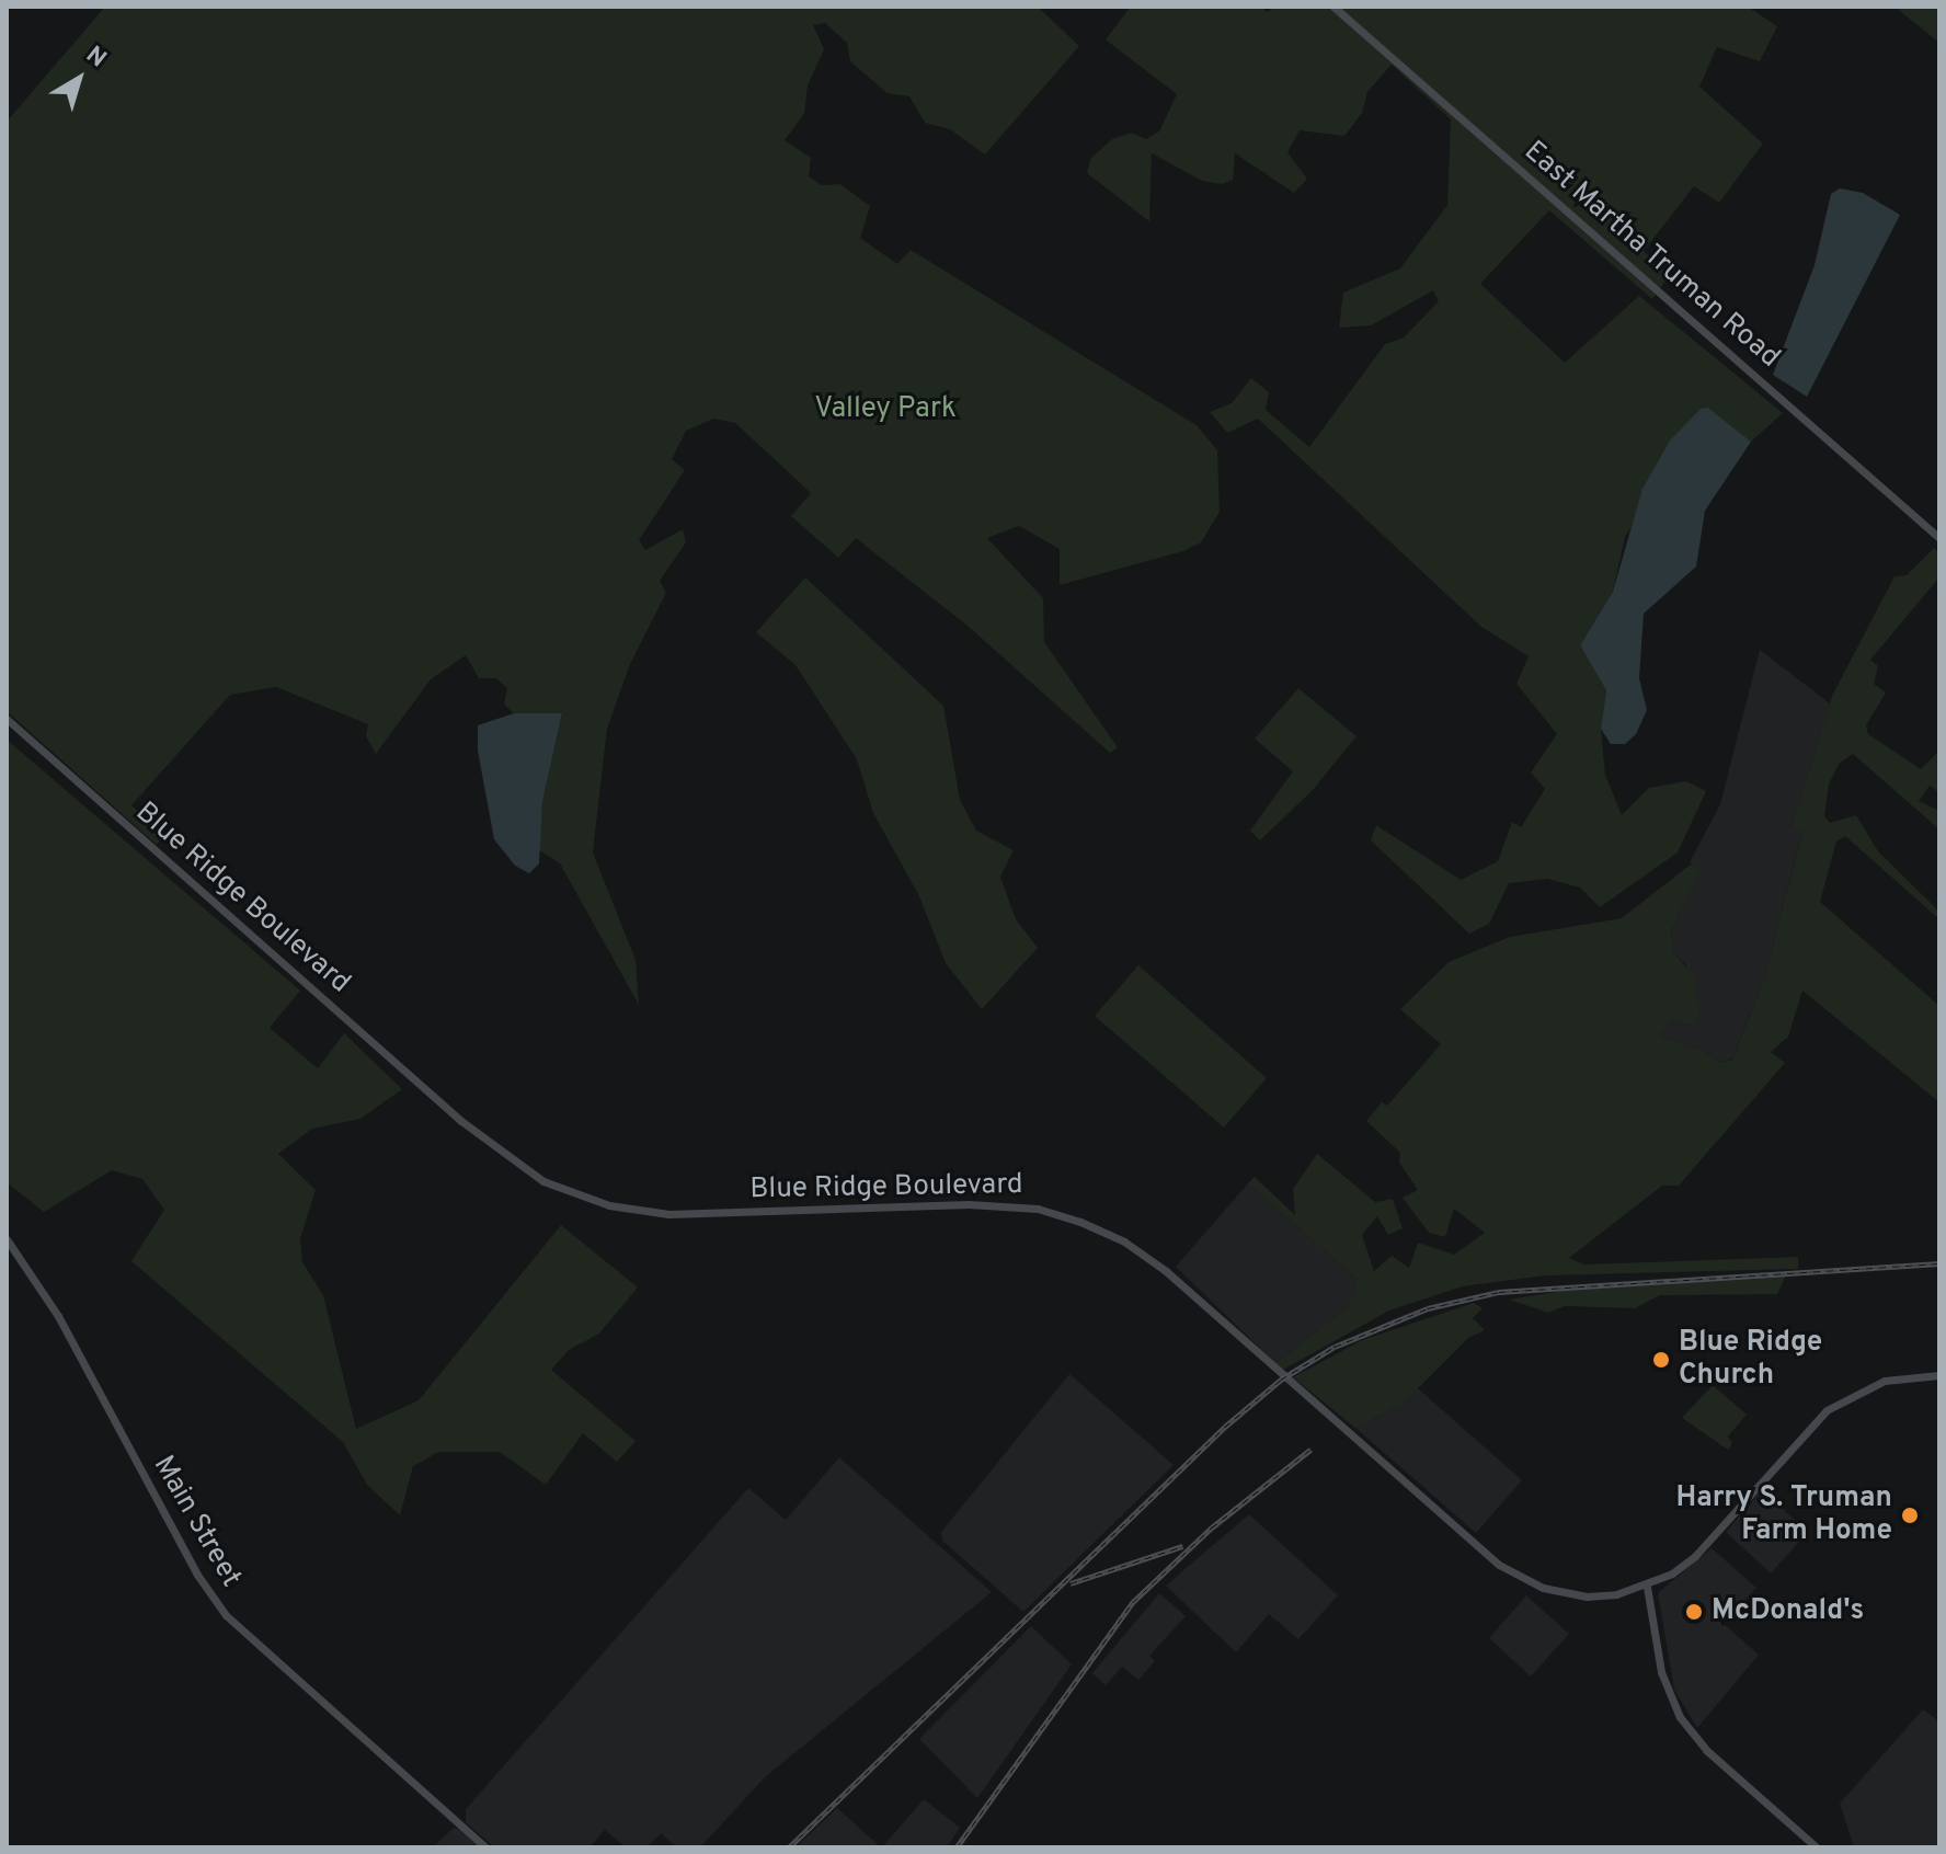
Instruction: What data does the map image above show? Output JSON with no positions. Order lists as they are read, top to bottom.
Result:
{
  "streets": {
    "main road": ["East Martha Truman Road", "Blue Ridge Boulevard", "Main Street"]
  },
  "parks": ["Valley Park"],
  "places": ["Blue Ridge Church", "Harry S. Truman Farm Home", "McDonald's"],
  "north": "top right"
}
